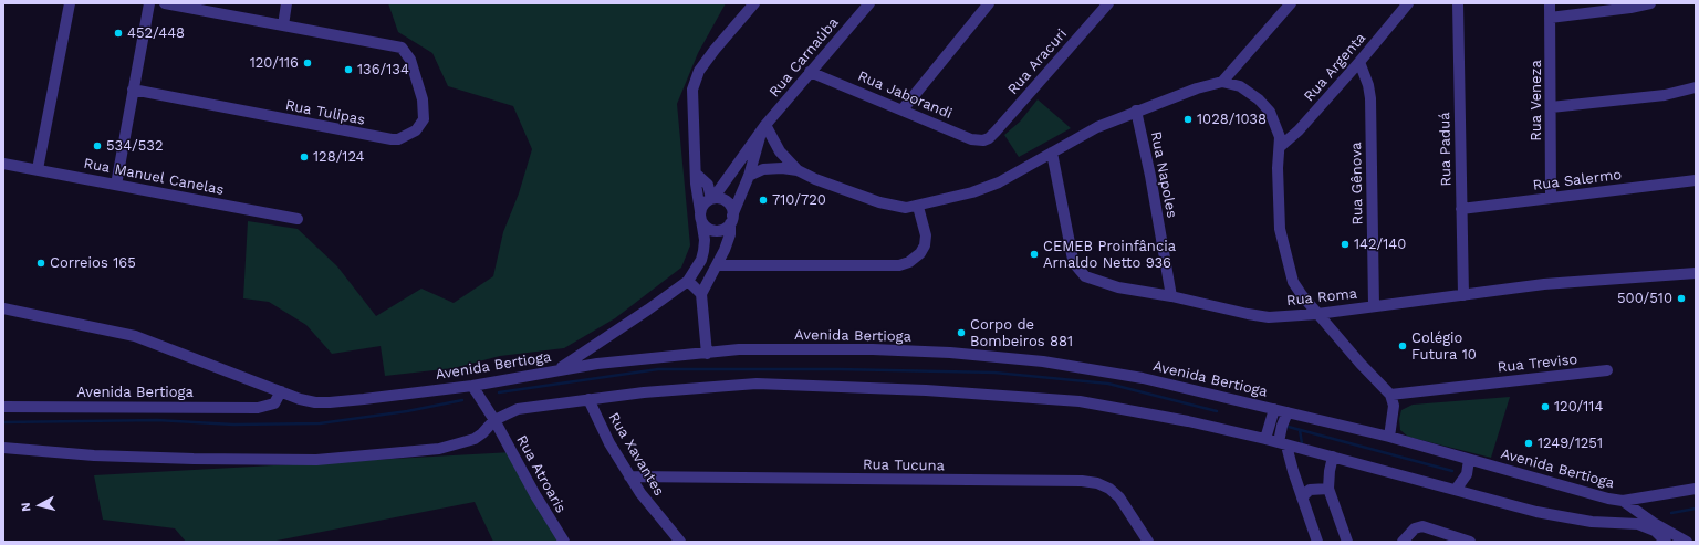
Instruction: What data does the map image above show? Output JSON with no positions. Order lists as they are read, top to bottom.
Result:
{
  "streets": {
    "street": [
      "Rua Carnaúba",
      "Rua Aracuri",
      "Rua Argenta",
      "Rua Jaborandi",
      "Rua Veneza",
      "Rua Tulipas",
      "Rua Paduá",
      "Rua Napoles",
      "Rua Manuel Canelas",
      "Rua Salermo",
      "Rua Gênova",
      "Rua Roma",
      "Avenida Bertioga",
      "Rua Treviso",
      "Rua Xavantes",
      "Rua Tucuna",
      "Rua Atroaris"
    ]
  },
  "crossings": [
    ["Rua Carnaúba", "Rua Jaborandi"],
    ["Rua Aracuri", "Rua Jaborandi"],
    ["Rua Argenta", "Rua Gênova"],
    ["Rua Veneza", "Rua Salermo"],
    ["Rua Paduá", "Rua Salermo"],
    ["Rua Paduá", "Rua Roma"],
    ["Rua Napoles", "Rua Roma"],
    ["Rua Gênova", "Rua Roma"],
    ["Avenida Bertioga", "Rua Atroaris"],
    ["Rua Xavantes", "Rua Tucuna"]
  ],
  "places": [
    "452/448",
    "120/116",
    "136/134",
    "1028/1038",
    "534/532",
    "128/124",
    "710/720",
    "142/140",
    "CEMEB Proinfância Arnaldo Netto 936",
    "Correios 165",
    "500/510",
    "Corpo de Bombeiros 881",
    "Colégio Futura 10",
    "120/114",
    "1249/1251"
  ],
  "north": "left"
}
